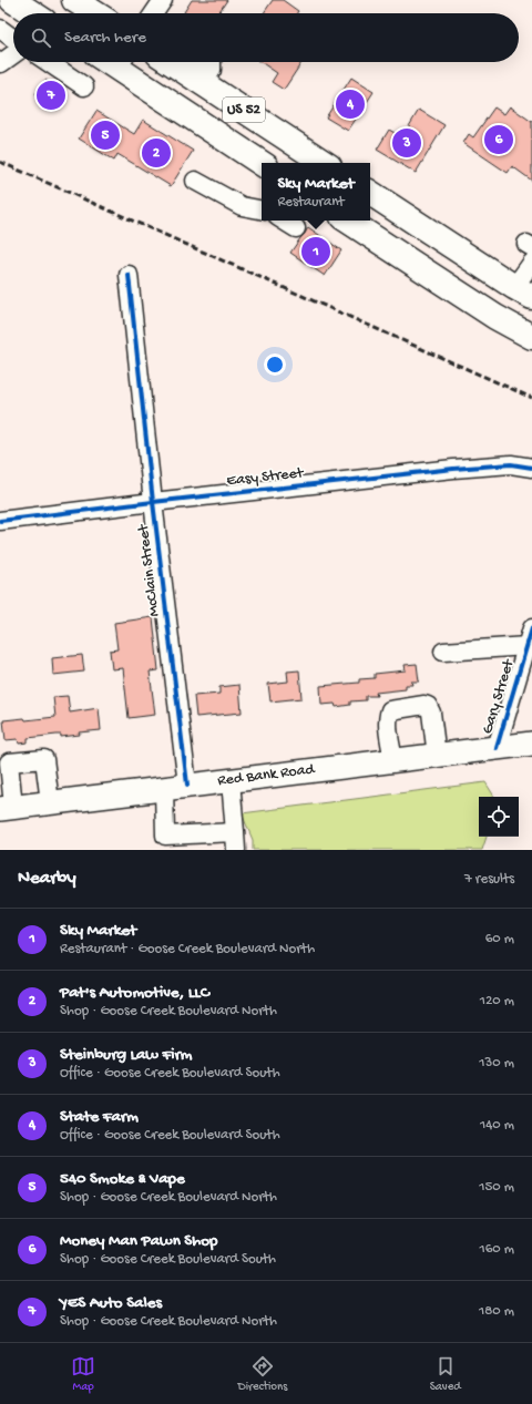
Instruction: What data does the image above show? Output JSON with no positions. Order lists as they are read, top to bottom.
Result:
{
  "streets": {
    "highway": ["US 52"],
    "main road": ["Red Bank Road"],
    "street": ["Easy Street", "McClain Street", "Gary Street"]
  },
  "crossings": [
    ["Easy Street", "McClain Street"],
    ["McClain Street", "Red Bank Road"],
    ["Gary Street", "Red Bank Road"]
  ],
  "page": {
    "search": "Search here",
    "pins": [
      "7",
      "4",
      "5",
      "6",
      "3",
      "2",
      "1"
    ],
    "popup": ["Sky Market", "Restaurant"],
    "heading": ["Nearby", "7 results"],
    "list": [
      {
        "mark": "1",
        "name": "Sky Market",
        "note": "Restaurant · Goose Creek Boulevard North",
        "value": "60 m"
      },
      {
        "mark": "2",
        "name": "Pat's Automotive, LLC",
        "note": "Shop · Goose Creek Boulevard North",
        "value": "120 m"
      },
      {
        "mark": "3",
        "name": "Steinburg Law Firm",
        "note": "Office · Goose Creek Boulevard South",
        "value": "130 m"
      },
      {
        "mark": "4",
        "name": "State Farm",
        "note": "Office · Goose Creek Boulevard South",
        "value": "140 m"
      },
      {
        "mark": "5",
        "name": "540 Smoke & Vape",
        "note": "Shop · Goose Creek Boulevard North",
        "value": "150 m"
      },
      {
        "mark": "6",
        "name": "Money Man Pawn Shop",
        "note": "Shop · Goose Creek Boulevard South",
        "value": "160 m"
      },
      {
        "mark": "7",
        "name": "YES Auto Sales",
        "note": "Shop · Goose Creek Boulevard North",
        "value": "180 m"
      }
    ],
    "nav": ["Map", "Directions", "Saved"]
  }
}
